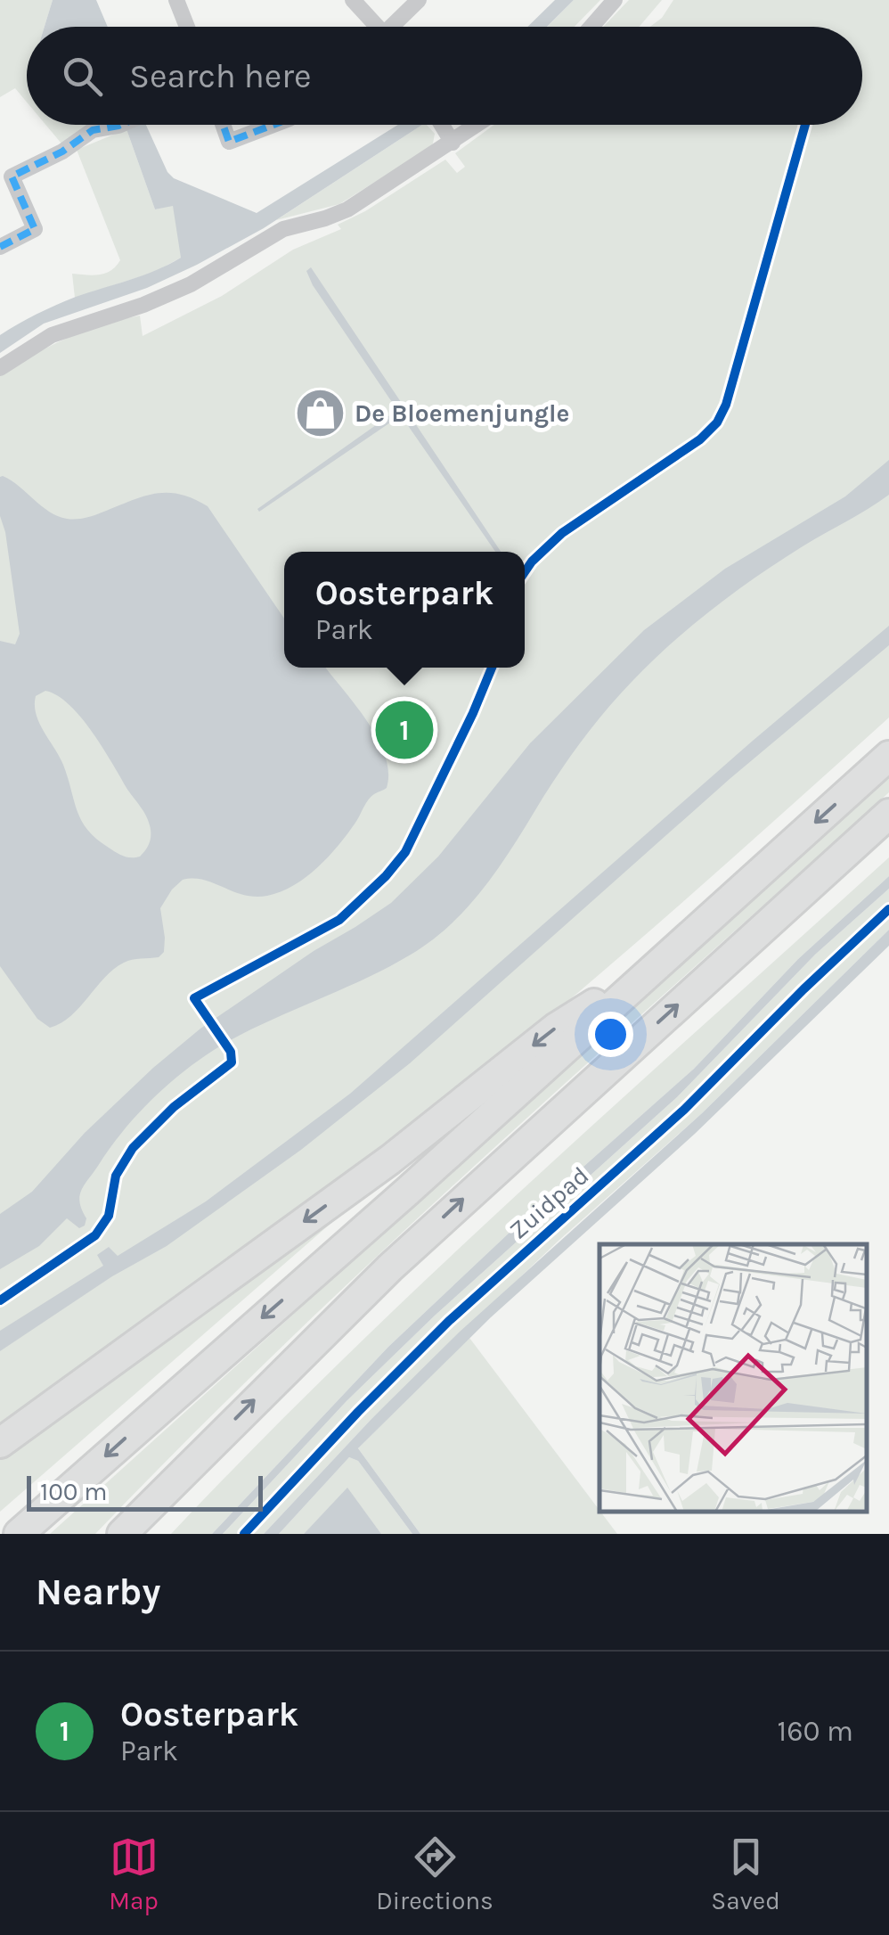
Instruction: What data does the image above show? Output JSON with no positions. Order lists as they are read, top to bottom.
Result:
{
  "streets": {
    "cycle path": ["Zuidpad"]
  },
  "places": {
    "shop": ["De Bloemenjungle"]
  },
  "scale_bar": "100 m",
  "page": {
    "search": "Search here",
    "popup": ["Oosterpark", "Park"],
    "pins": "1",
    "scale": "100 m",
    "heading": "Nearby",
    "list": [
      {
        "mark": "1",
        "name": "Oosterpark",
        "note": "Park",
        "value": "160 m"
      }
    ],
    "nav": ["Map", "Directions", "Saved"]
  }
}
